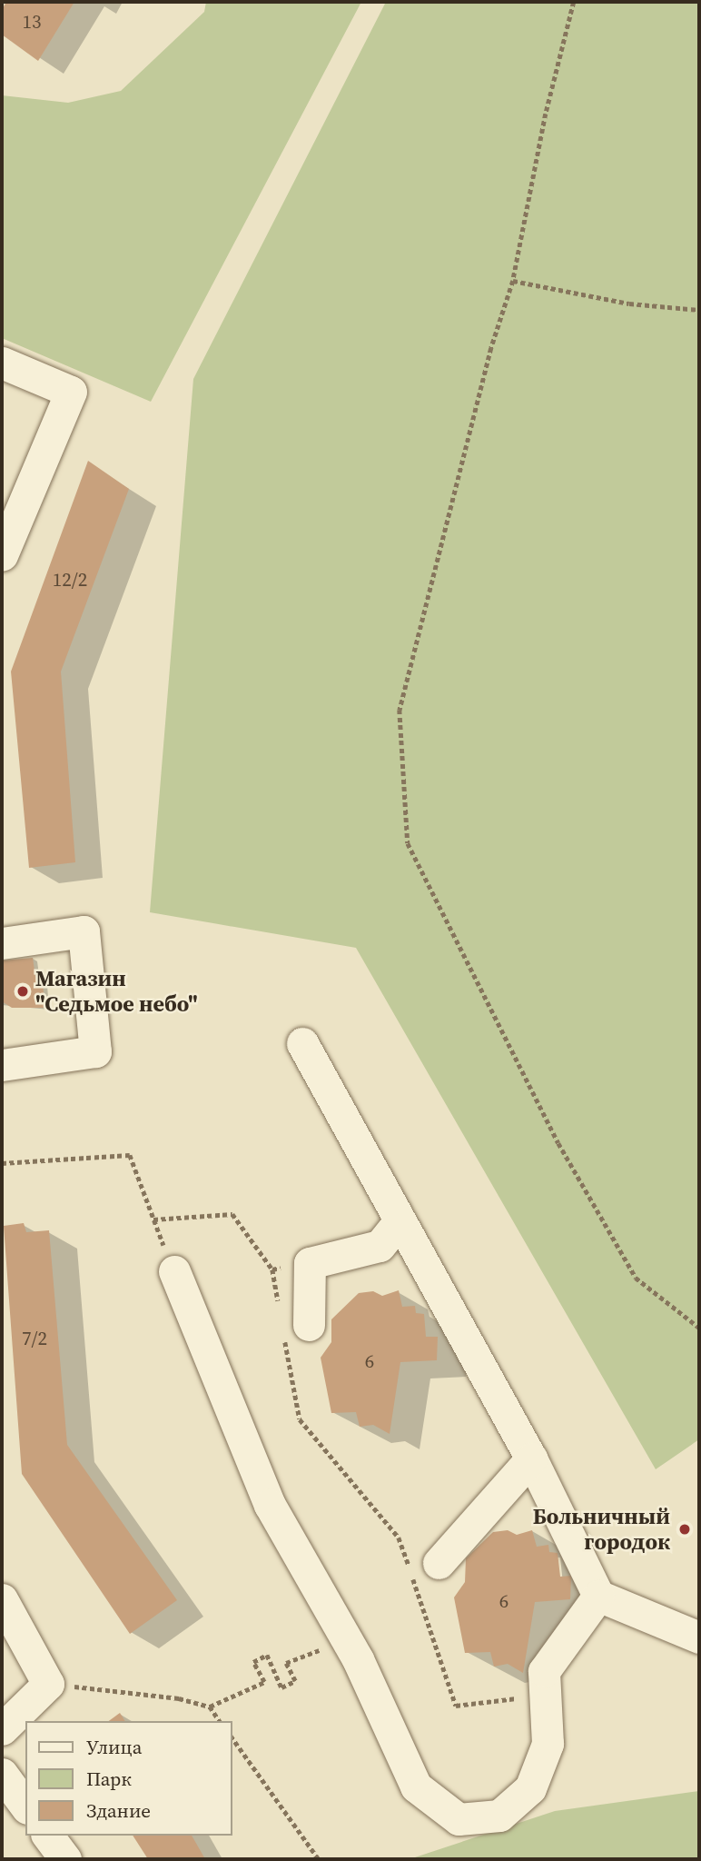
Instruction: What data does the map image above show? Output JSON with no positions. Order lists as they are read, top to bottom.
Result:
{
  "places": ["Магазин \"Седьмое небо\"", "Больничный городок"],
  "house_numbers": [
    "13",
    "12/2",
    "7/2",
    "6",
    "6"
  ],
  "legend": ["Улица", "Парк", "Здание"]
}
